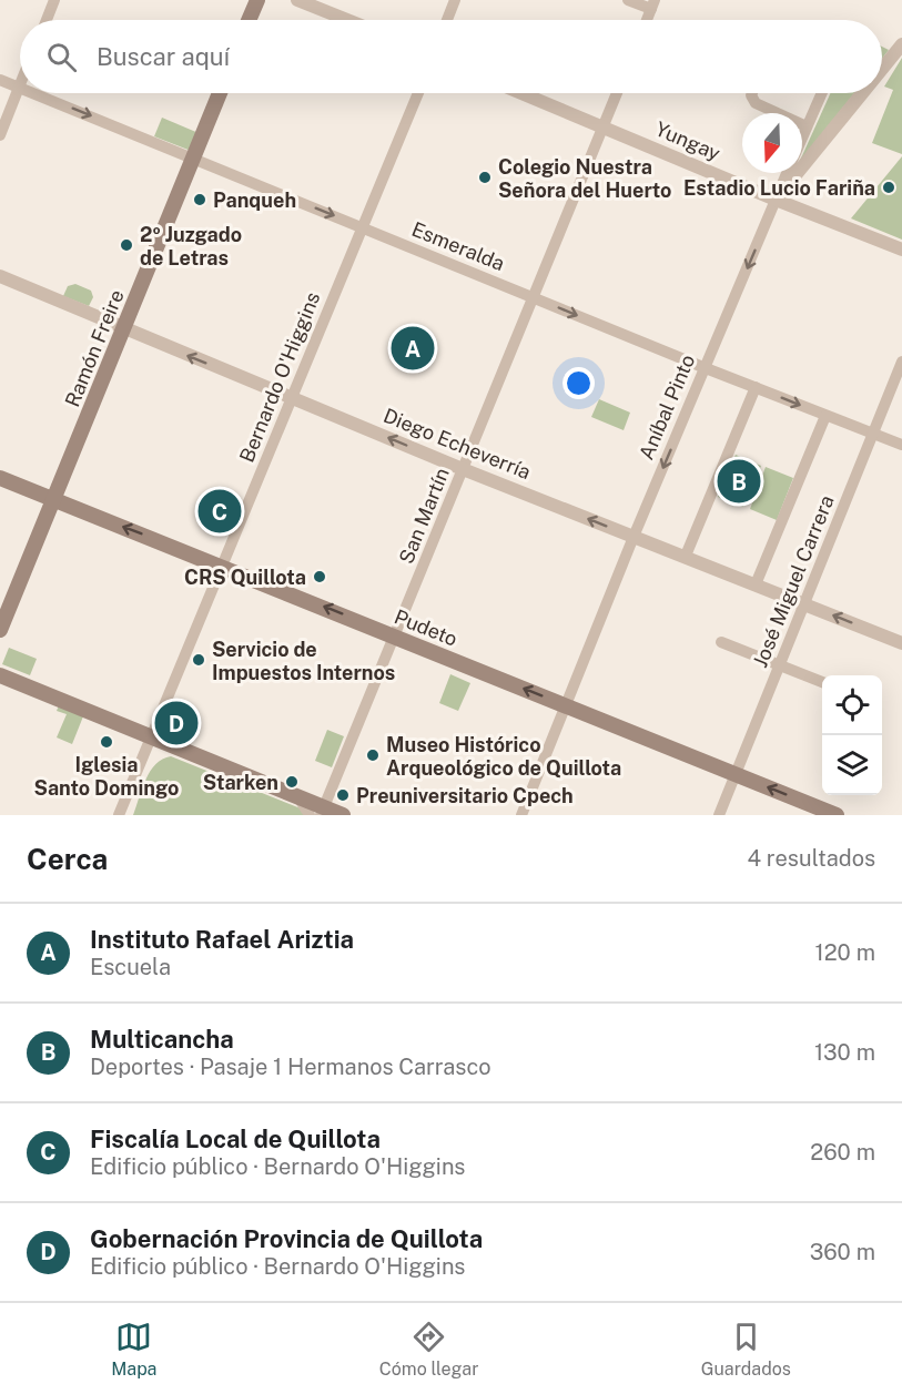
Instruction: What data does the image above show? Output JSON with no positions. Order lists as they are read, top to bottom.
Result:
{
  "streets": {
    "main road": ["Ramón Freire", "Pudeto"],
    "street": [
      "Yungay",
      "Esmeralda",
      "Bernardo O'Higgins",
      "Aníbal Pinto",
      "Diego Echeverría",
      "San Martín",
      "José Miguel Carrera"
    ]
  },
  "crossings": [
    ["Yungay", "Aníbal Pinto"],
    ["Yungay", "San Martín"],
    ["Esmeralda", "Ramón Freire"],
    ["Esmeralda", "Bernardo O'Higgins"],
    ["Esmeralda", "Aníbal Pinto"],
    ["Esmeralda", "San Martín"],
    ["Esmeralda", "José Miguel Carrera"],
    ["Ramón Freire", "Diego Echeverría"],
    ["Ramón Freire", "Pudeto"],
    ["Bernardo O'Higgins", "Diego Echeverría"],
    ["Bernardo O'Higgins", "Pudeto"],
    ["Aníbal Pinto", "Diego Echeverría"],
    ["Aníbal Pinto", "Pudeto"],
    ["Diego Echeverría", "San Martín"],
    ["Diego Echeverría", "José Miguel Carrera"],
    ["San Martín", "Pudeto"],
    ["José Miguel Carrera", "Pudeto"]
  ],
  "one_way": ["Esmeralda", "Diego Echeverría", "Pudeto"],
  "places": [
    "Colegio Nuestra Señora del Huerto",
    "Estadio Lucio Fariña",
    "Panqueh",
    "2º Juzgado de Letras",
    "CRS Quillota",
    "Servicio de Impuestos Internos",
    "Iglesia Santo Domingo",
    "Museo Histórico Arqueológico de Quillota",
    "Starken",
    "Preuniversitario Cpech"
  ],
  "north": "bottom",
  "page": {
    "search": "Buscar aquí",
    "pins": [
      "A",
      "B",
      "C",
      "D"
    ],
    "heading": ["Cerca", "4 resultados"],
    "list": [
      {
        "mark": "A",
        "name": "Instituto Rafael Ariztia",
        "note": "Escuela",
        "value": "120 m"
      },
      {
        "mark": "B",
        "name": "Multicancha",
        "note": "Deportes · Pasaje 1 Hermanos Carrasco",
        "value": "130 m"
      },
      {
        "mark": "C",
        "name": "Fiscalía Local de Quillota",
        "note": "Edificio público · Bernardo O'Higgins",
        "value": "260 m"
      },
      {
        "mark": "D",
        "name": "Gobernación Provincia de Quillota",
        "note": "Edificio público · Bernardo O'Higgins",
        "value": "360 m"
      }
    ],
    "nav": ["Mapa", "Cómo llegar", "Guardados"]
  }
}
